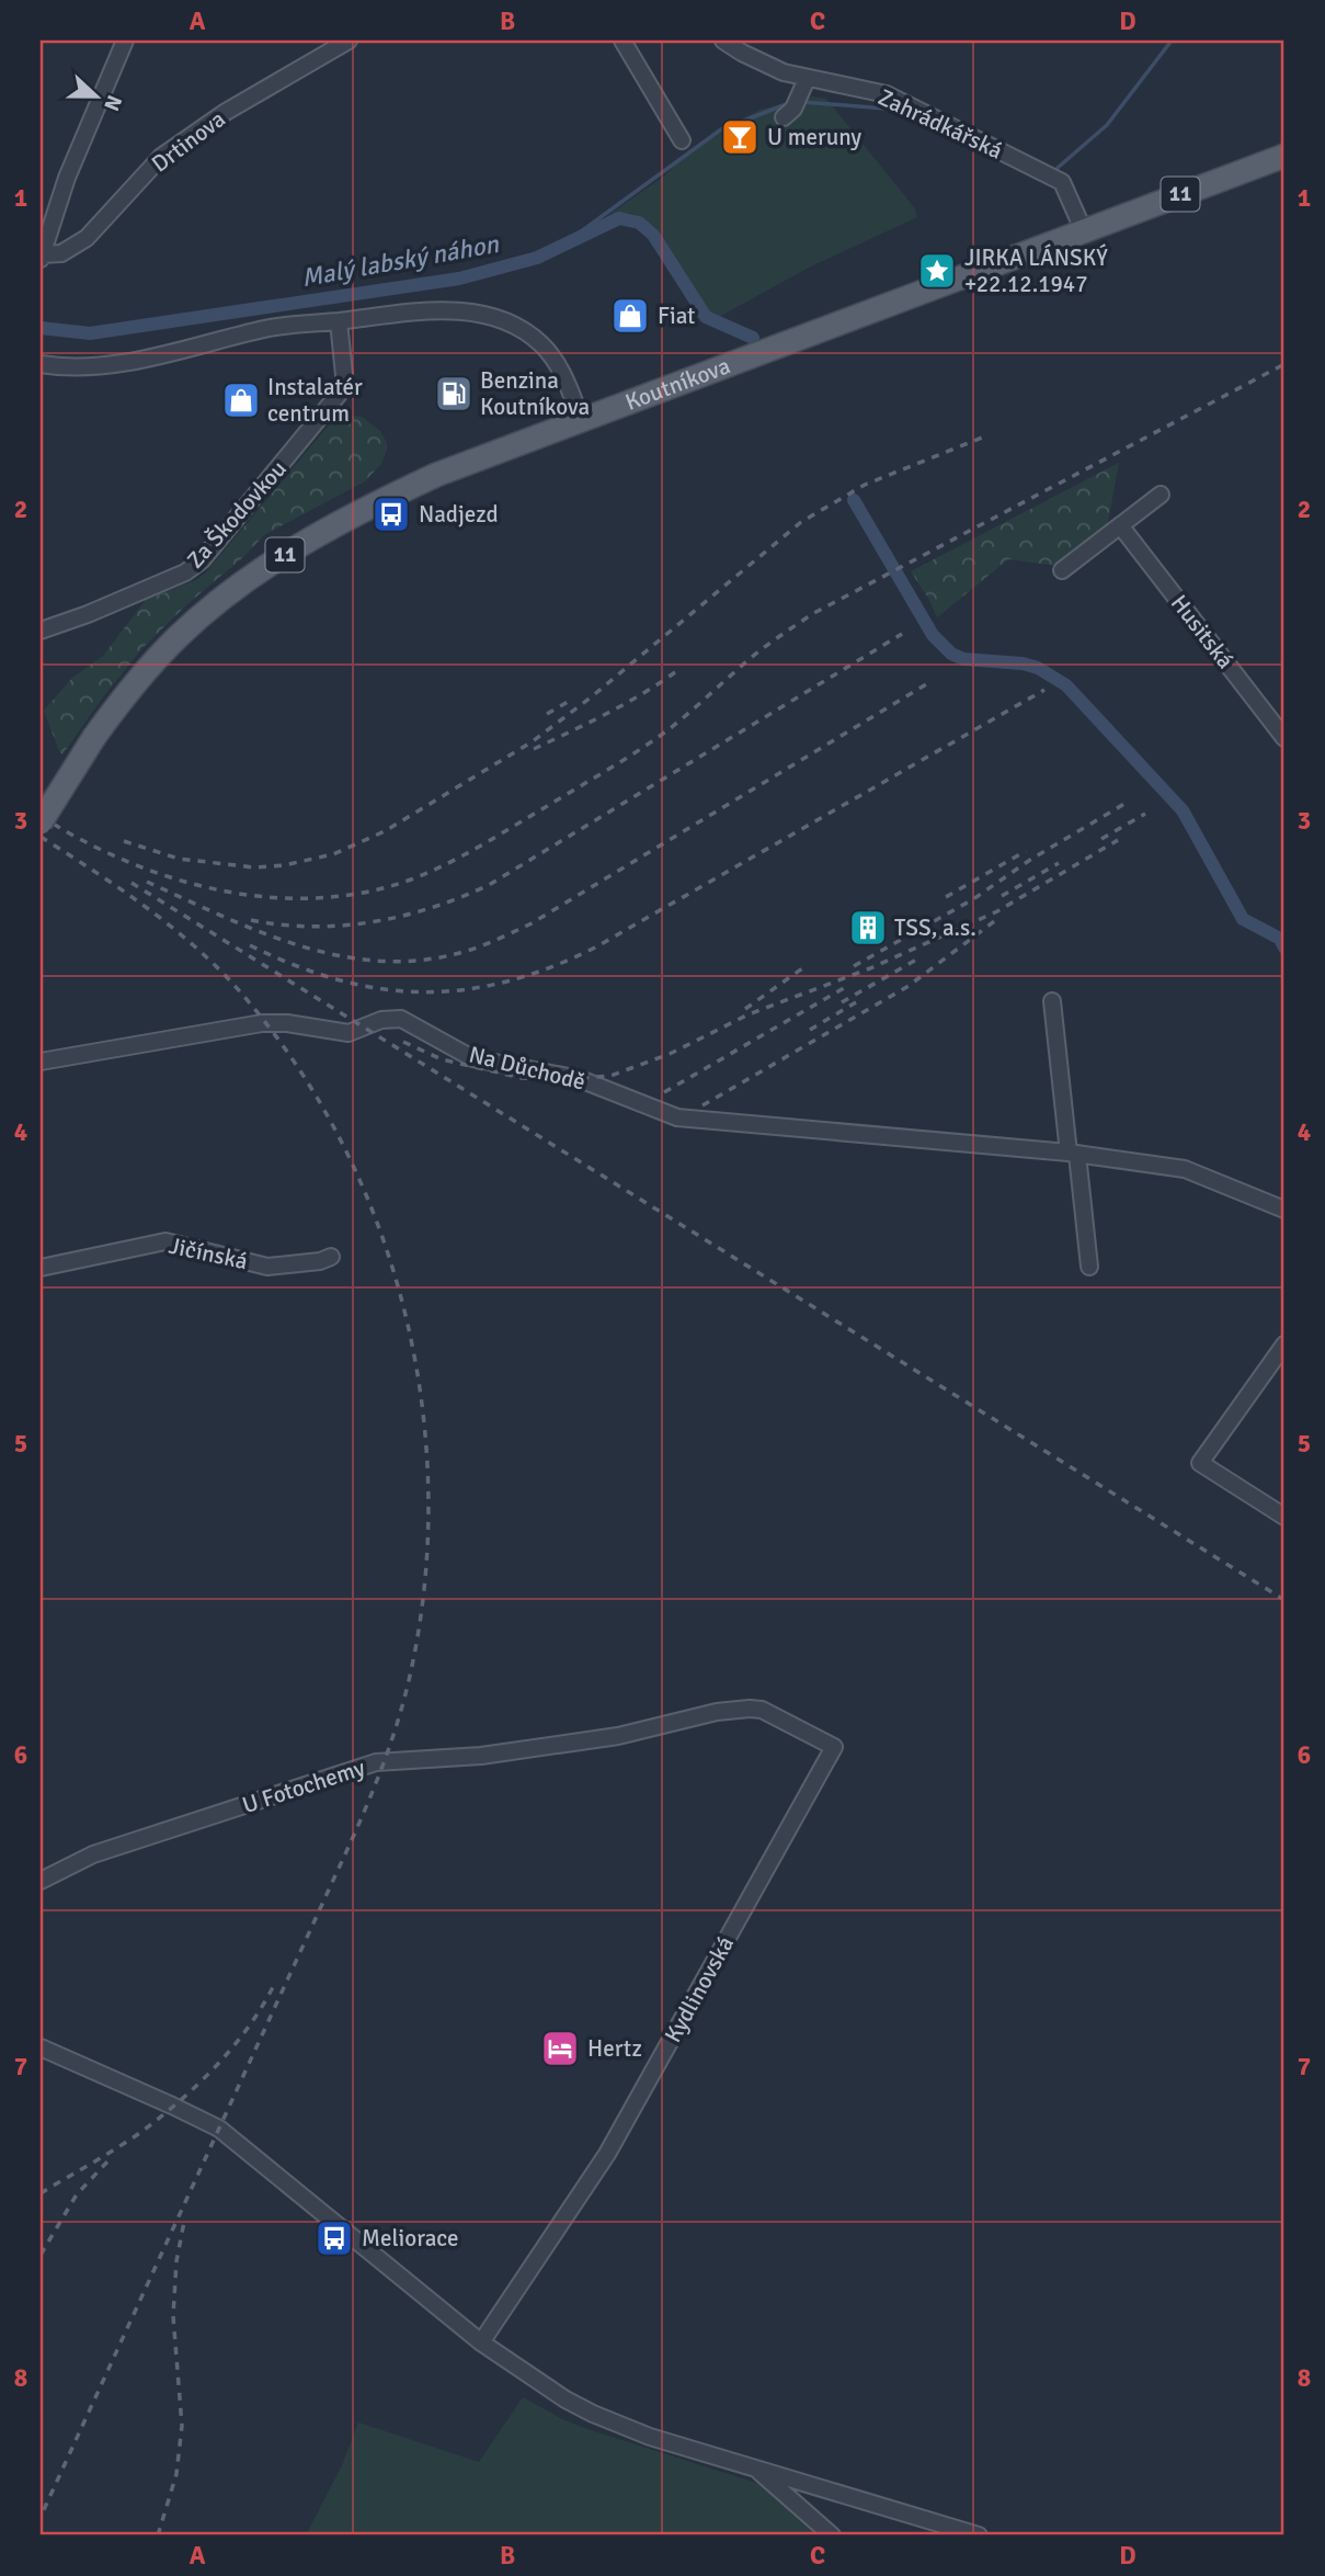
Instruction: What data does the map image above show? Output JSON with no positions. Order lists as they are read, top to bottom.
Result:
{
  "streets": {
    "main road": ["11", "Koutníkova"],
    "street": [
      "Zahrádkářská",
      "Drtinova",
      "Za Škodovkou",
      "Husitská",
      "Na Důchodě",
      "Jičínská",
      "U Fotochemy",
      "Kydlinovská"
    ]
  },
  "crossings": [
    ["Zahrádkářská", "Koutníkova"],
    ["U Fotochemy", "Kydlinovská"]
  ],
  "water": ["Malý labský náhon"],
  "places": {
    "bar": ["U meruny"],
    "place": ["JIRKA LÁNSKÝ +22.12.1947"],
    "shop": ["Fiat", "Instalatér centrum"],
    "fuel station": ["Benzina Koutníkova"],
    "bus stop": ["Nadjezd", "Meliorace"],
    "building": ["TSS, a.s."],
    "hotel": ["Hertz"]
  },
  "north": "right",
  "grid": {
    "columns": [
      "A",
      "B",
      "C",
      "D"
    ],
    "rows": [
      "1",
      "2",
      "3",
      "4",
      "5",
      "6",
      "7",
      "8"
    ]
  }
}
